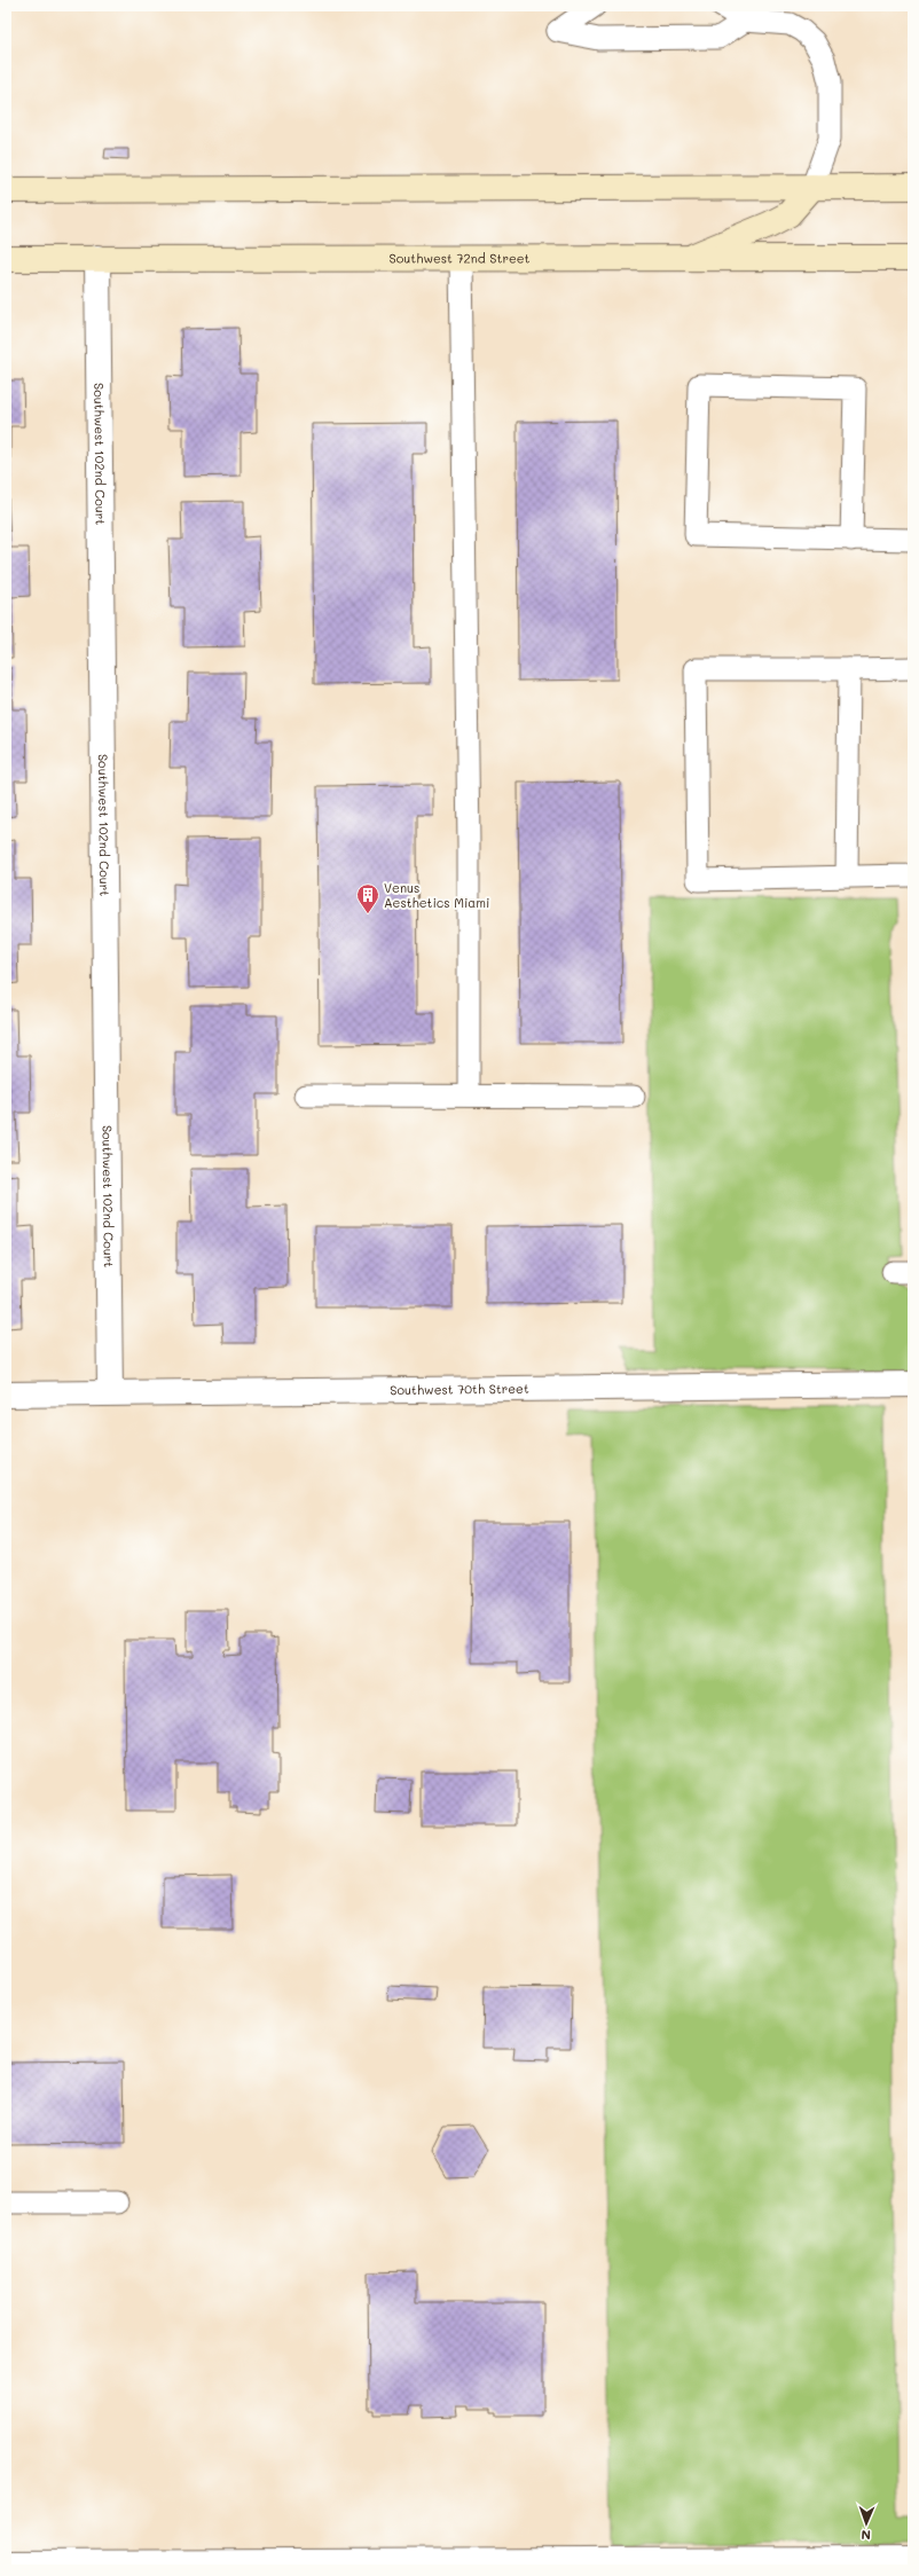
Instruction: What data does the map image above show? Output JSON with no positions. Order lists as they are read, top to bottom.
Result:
{
  "streets": {
    "main road": ["Southwest 72nd Street"],
    "street": ["Southwest 102nd Court", "Southwest 70th Street"]
  },
  "crossings": [
    ["Southwest 72nd Street", "Southwest 102nd Court"],
    ["Southwest 102nd Court", "Southwest 70th Street"]
  ],
  "places": {
    "building": ["Venus Aesthetics Miami"]
  },
  "north": "bottom"
}
